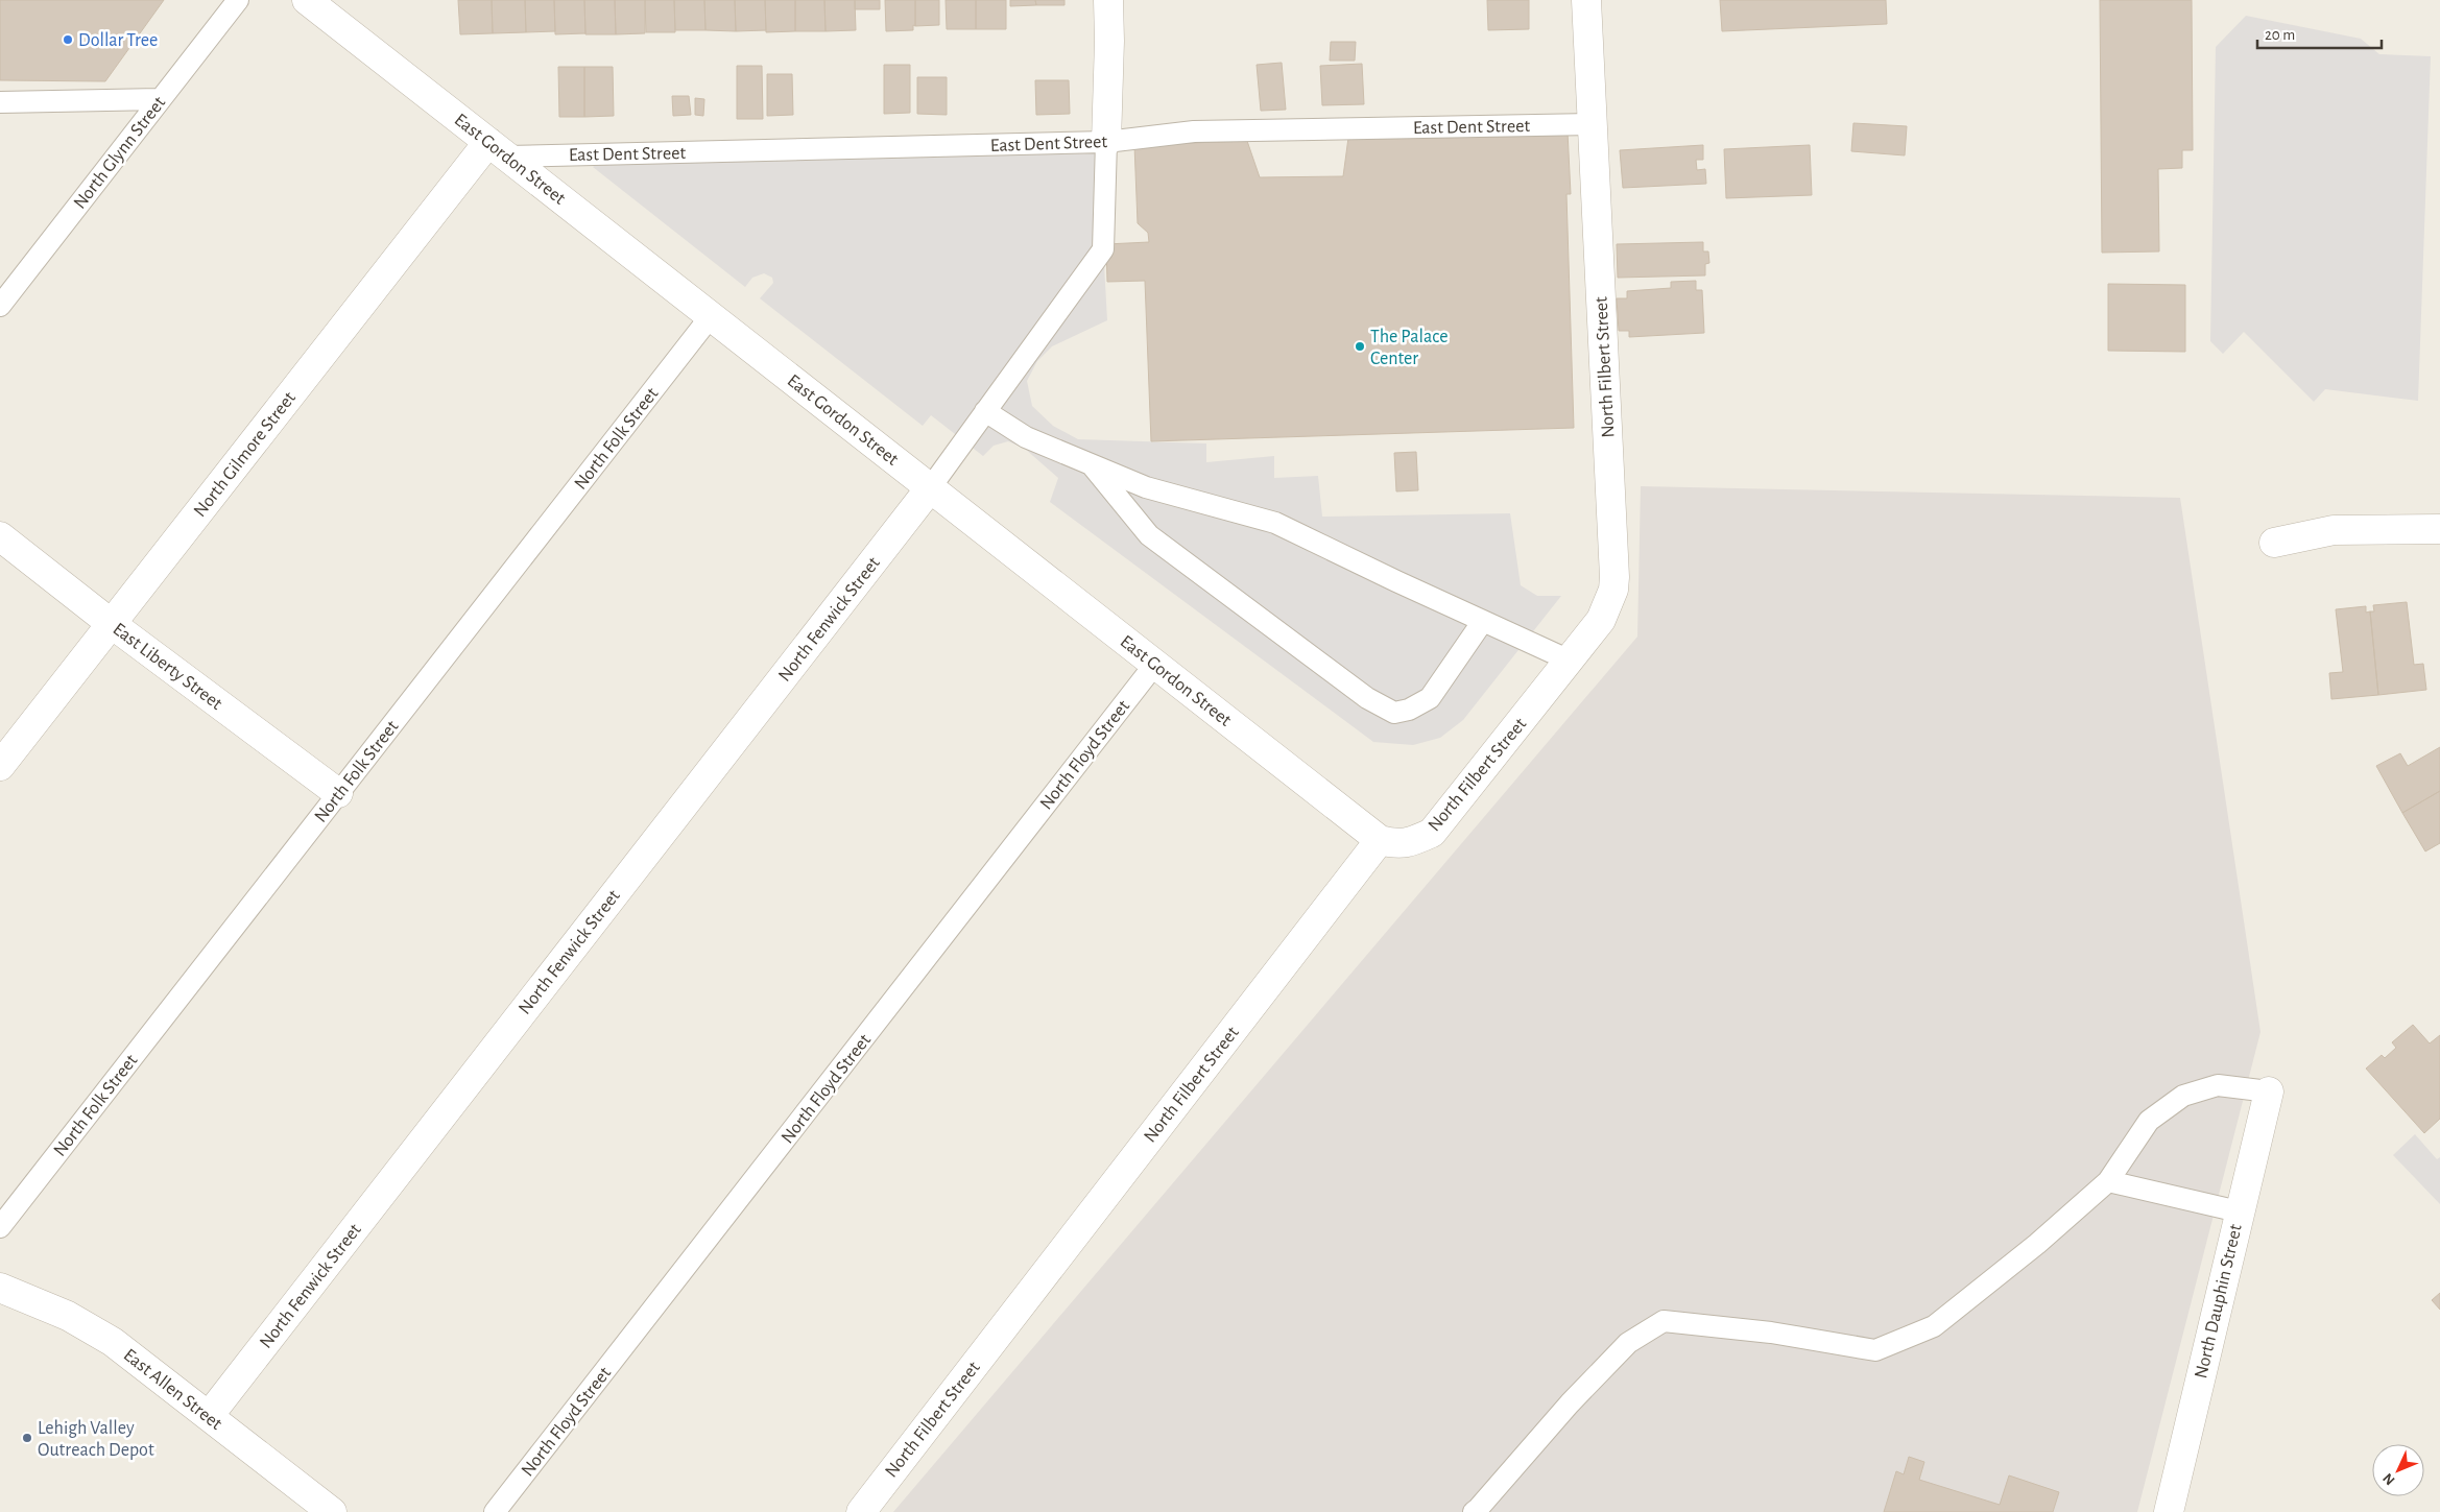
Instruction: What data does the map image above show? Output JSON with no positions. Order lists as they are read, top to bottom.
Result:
{
  "streets": {
    "street": [
      "East Gordon Street",
      "North Filbert Street",
      "North Gilmore Street",
      "North Fenwick Street",
      "East Liberty Street",
      "North Dauphin Street",
      "East Allen Street"
    ],
    "lane": [
      "East Dent Street",
      "North Glynn Street",
      "North Folk Street",
      "North Floyd Street"
    ]
  },
  "crossings": [
    ["East Dent Street", "East Gordon Street"],
    ["East Dent Street", "North Filbert Street"],
    ["East Dent Street", "North Gilmore Street"],
    ["East Gordon Street", "North Filbert Street"],
    ["East Gordon Street", "North Folk Street"],
    ["East Gordon Street", "North Gilmore Street"],
    ["East Gordon Street", "North Fenwick Street"],
    ["East Gordon Street", "North Floyd Street"],
    ["North Folk Street", "East Liberty Street"],
    ["North Gilmore Street", "East Liberty Street"],
    ["North Fenwick Street", "East Allen Street"]
  ],
  "places": ["Dollar Tree", "The Palace Center", "Lehigh Valley Outreach Depot"],
  "scale_bar": "20 m",
  "north": "bottom left"
}
